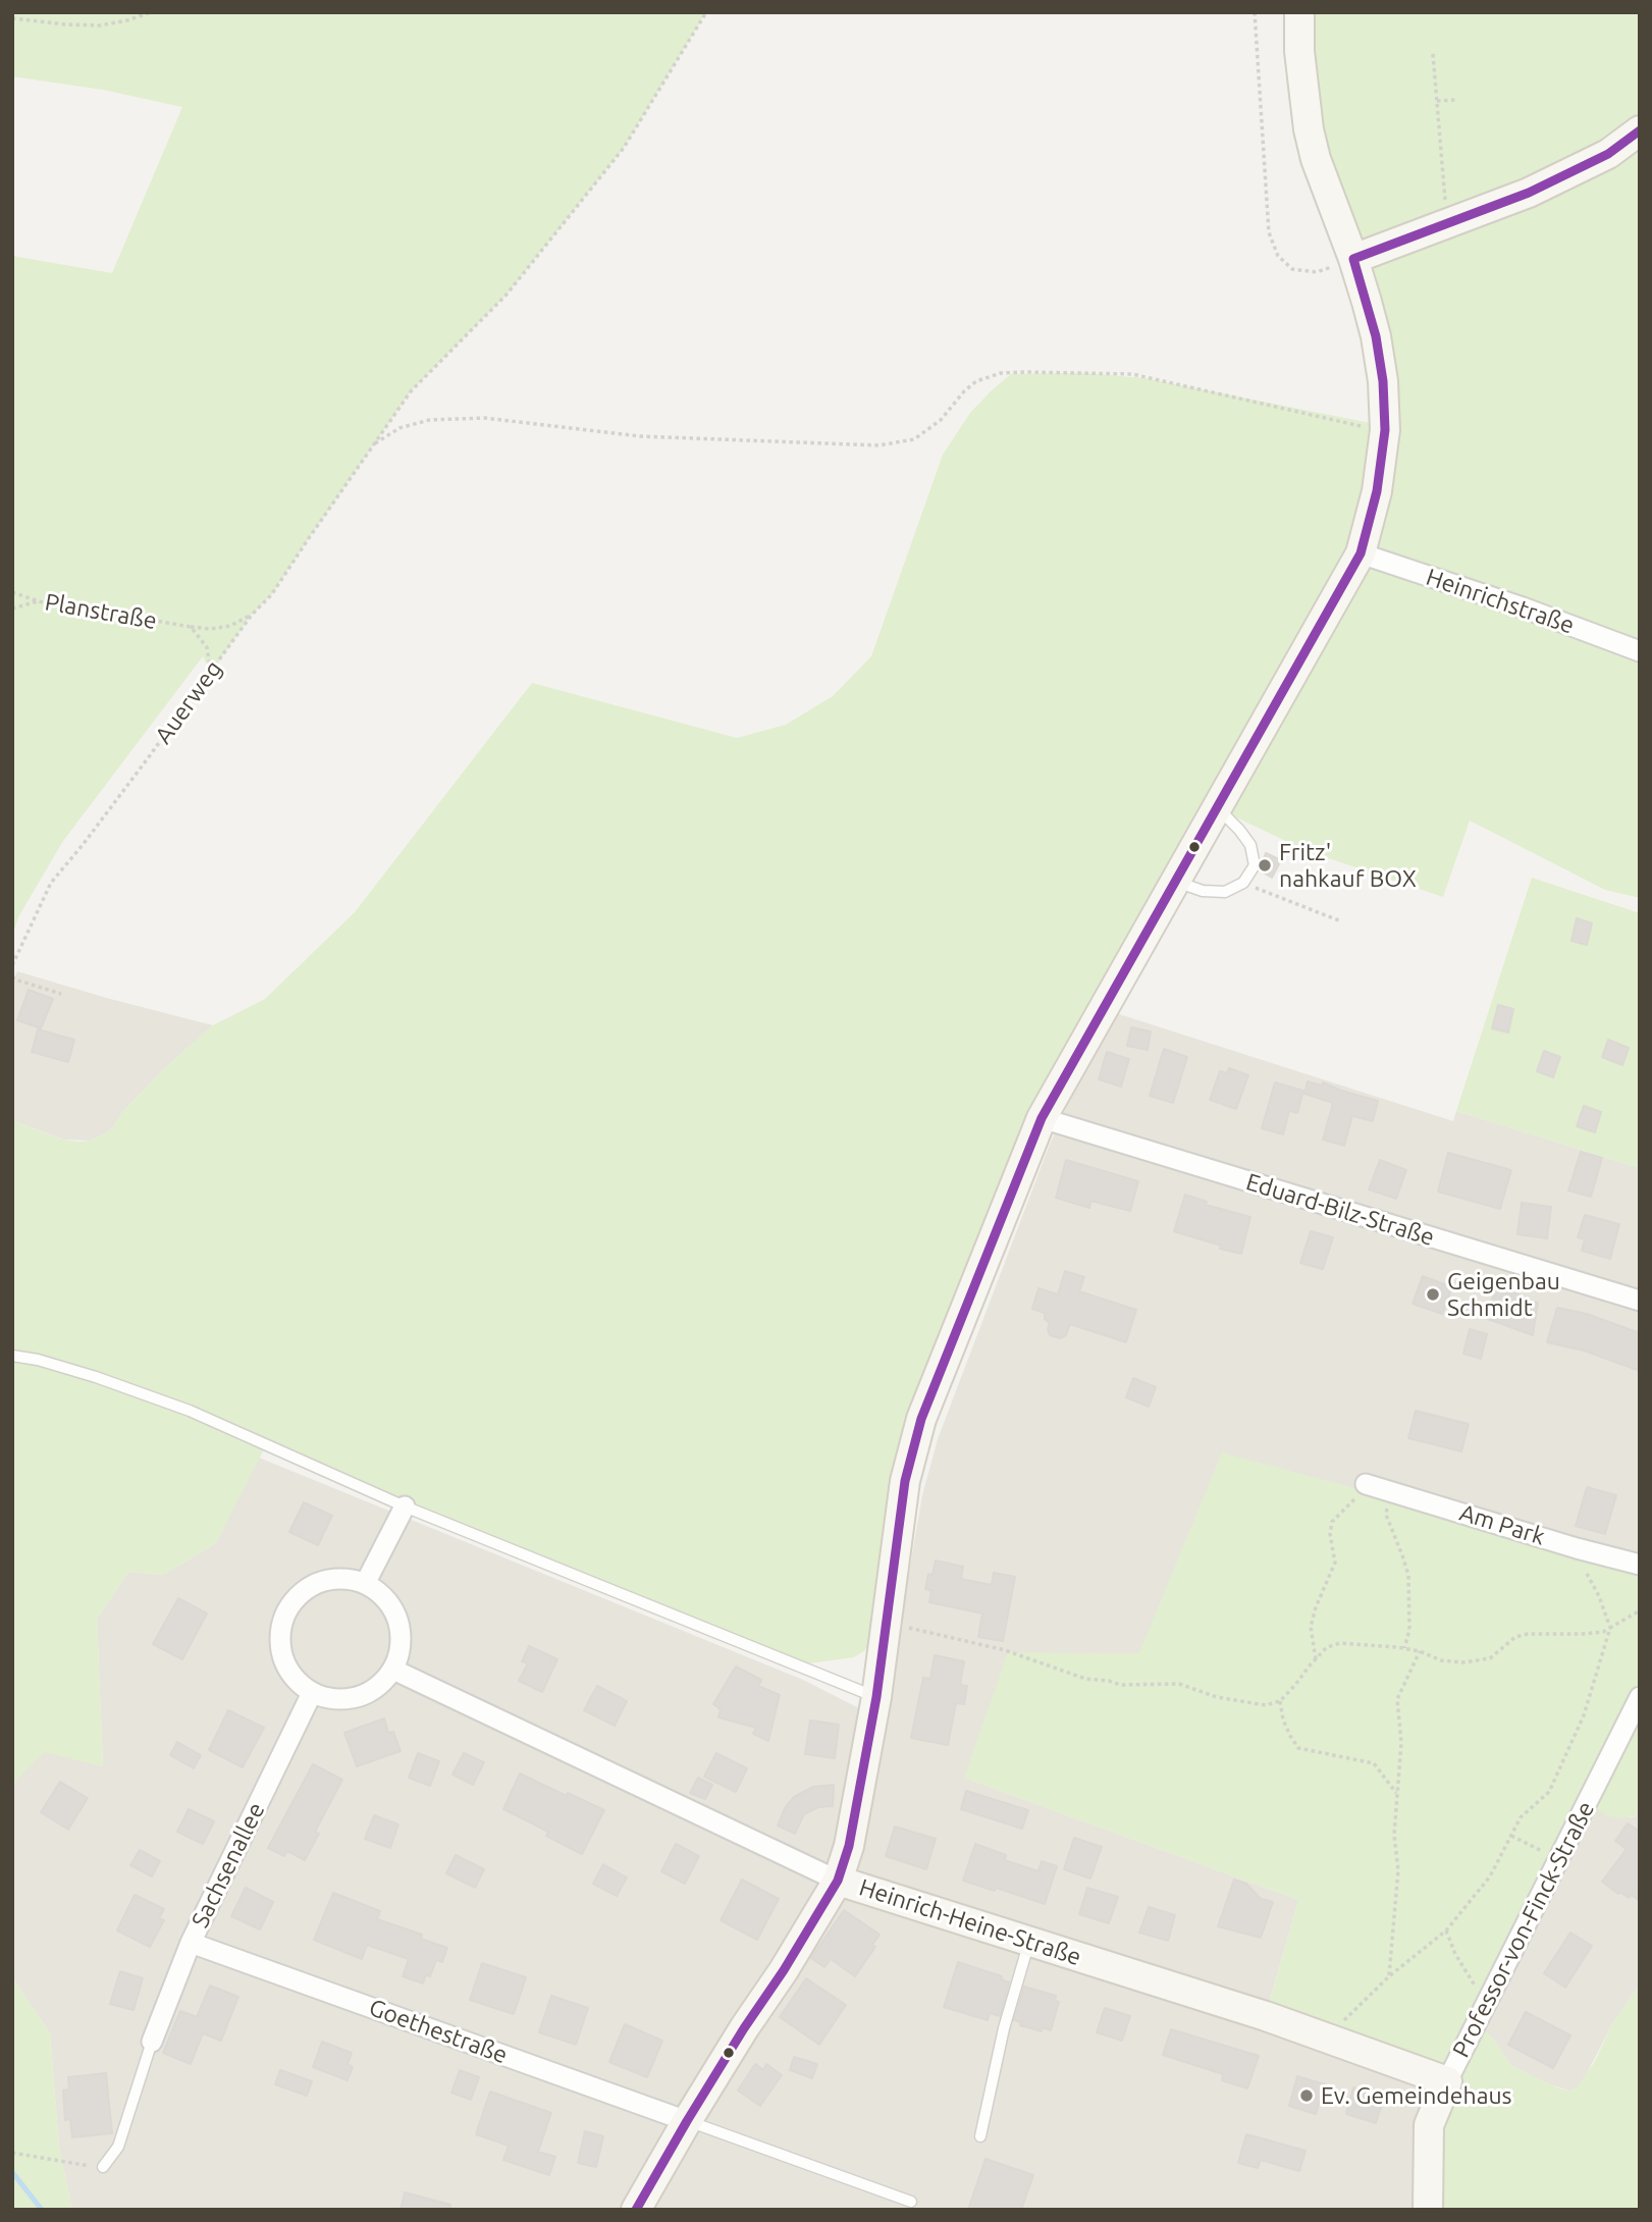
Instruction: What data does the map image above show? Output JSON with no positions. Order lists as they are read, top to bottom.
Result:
{
  "streets": {
    "street": [
      "Heinrichstraße",
      "Eduard-Bilz-Straße",
      "Am Park",
      "Sachsenallee",
      "Heinrich-Heine-Straße",
      "Professor-von-Finck-Straße",
      "Goethestraße"
    ],
    "path": ["Planstraße", "Auerweg"]
  },
  "crossings": [
    ["Planstraße", "Auerweg"],
    ["Sachsenallee", "Heinrich-Heine-Straße"],
    ["Sachsenallee", "Goethestraße"],
    ["Heinrich-Heine-Straße", "Professor-von-Finck-Straße"]
  ],
  "places": ["Fritz' nahkauf BOX", "Geigenbau Schmidt", "Ev. Gemeindehaus"]
}
